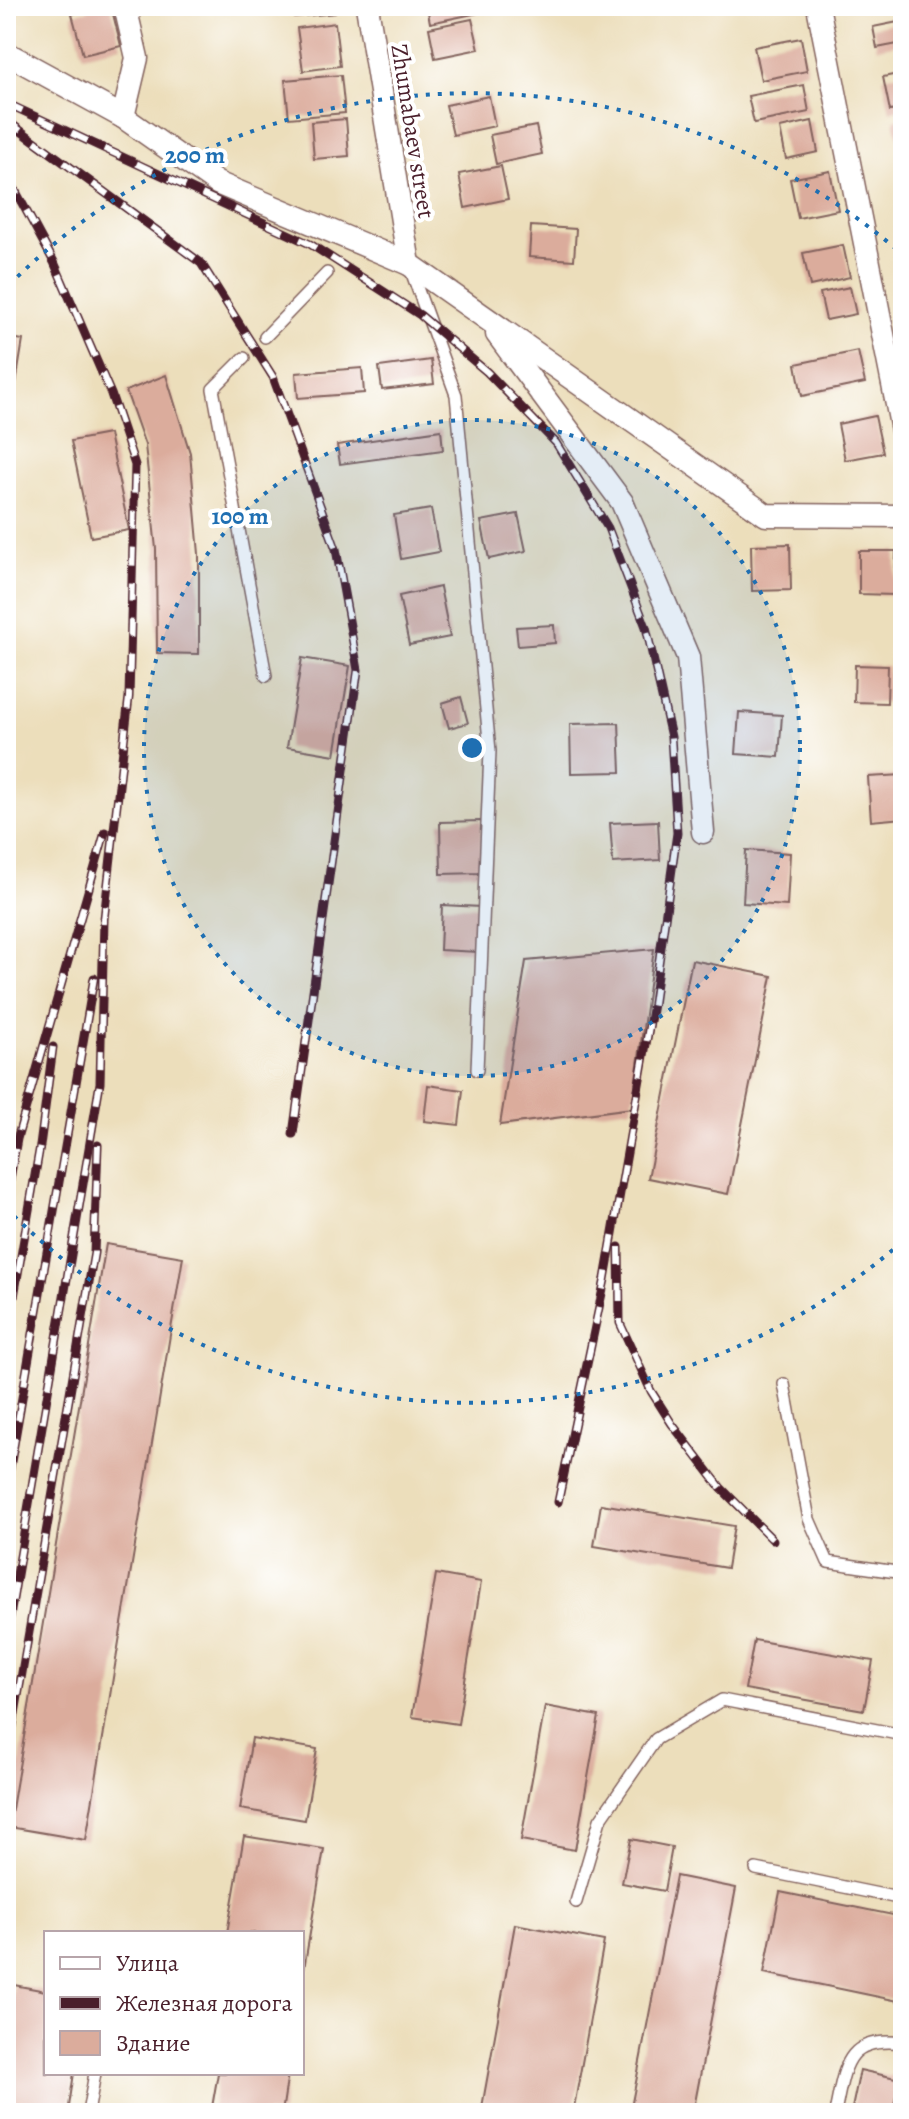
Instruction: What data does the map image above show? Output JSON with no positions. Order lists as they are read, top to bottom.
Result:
{
  "streets": {
    "street": ["Zhumabaev street"]
  },
  "legend": ["Улица", "Железная дорога", "Здание"],
  "rings": ["200 m", "100 m"]
}
